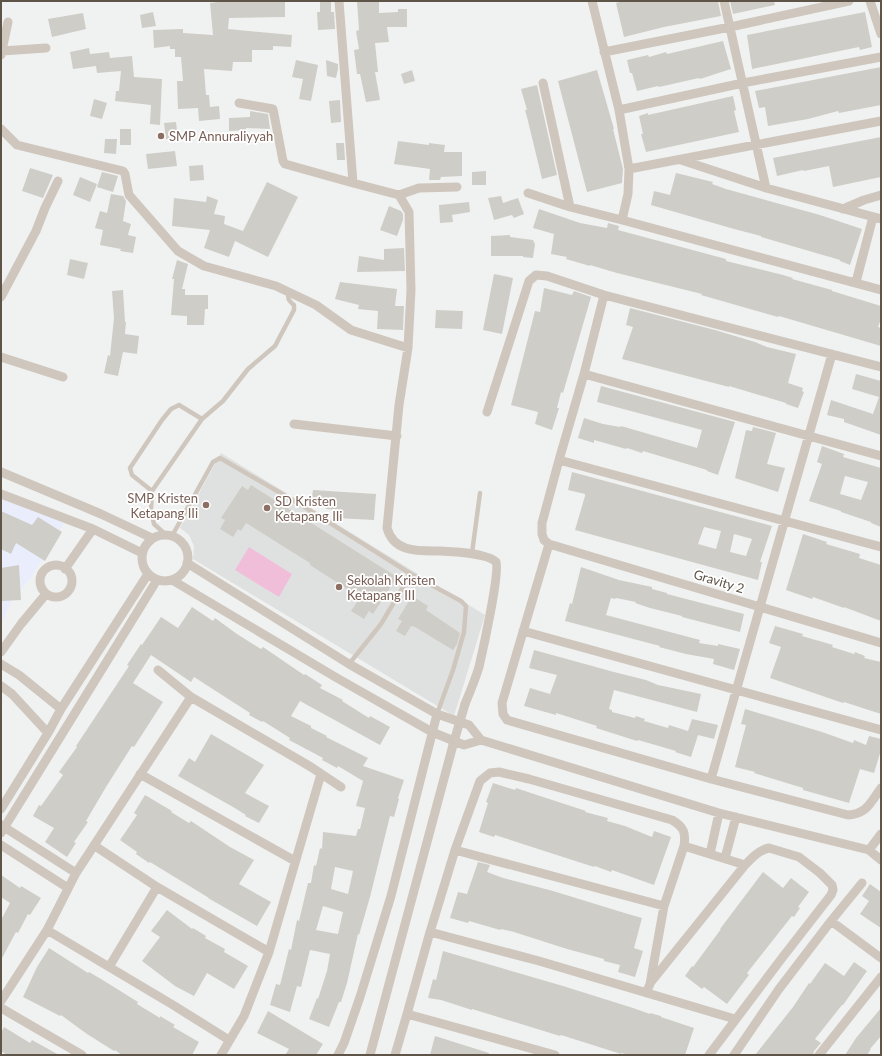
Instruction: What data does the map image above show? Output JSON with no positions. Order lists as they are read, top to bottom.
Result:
{
  "streets": {
    "street": ["Gravity 2"]
  },
  "places": [
    "SMP Annuraliyyah",
    "SMP Kristen Ketapang IIi",
    "SD Kristen Ketapang IIi",
    "Sekolah Kristen Ketapang III"
  ]
}
